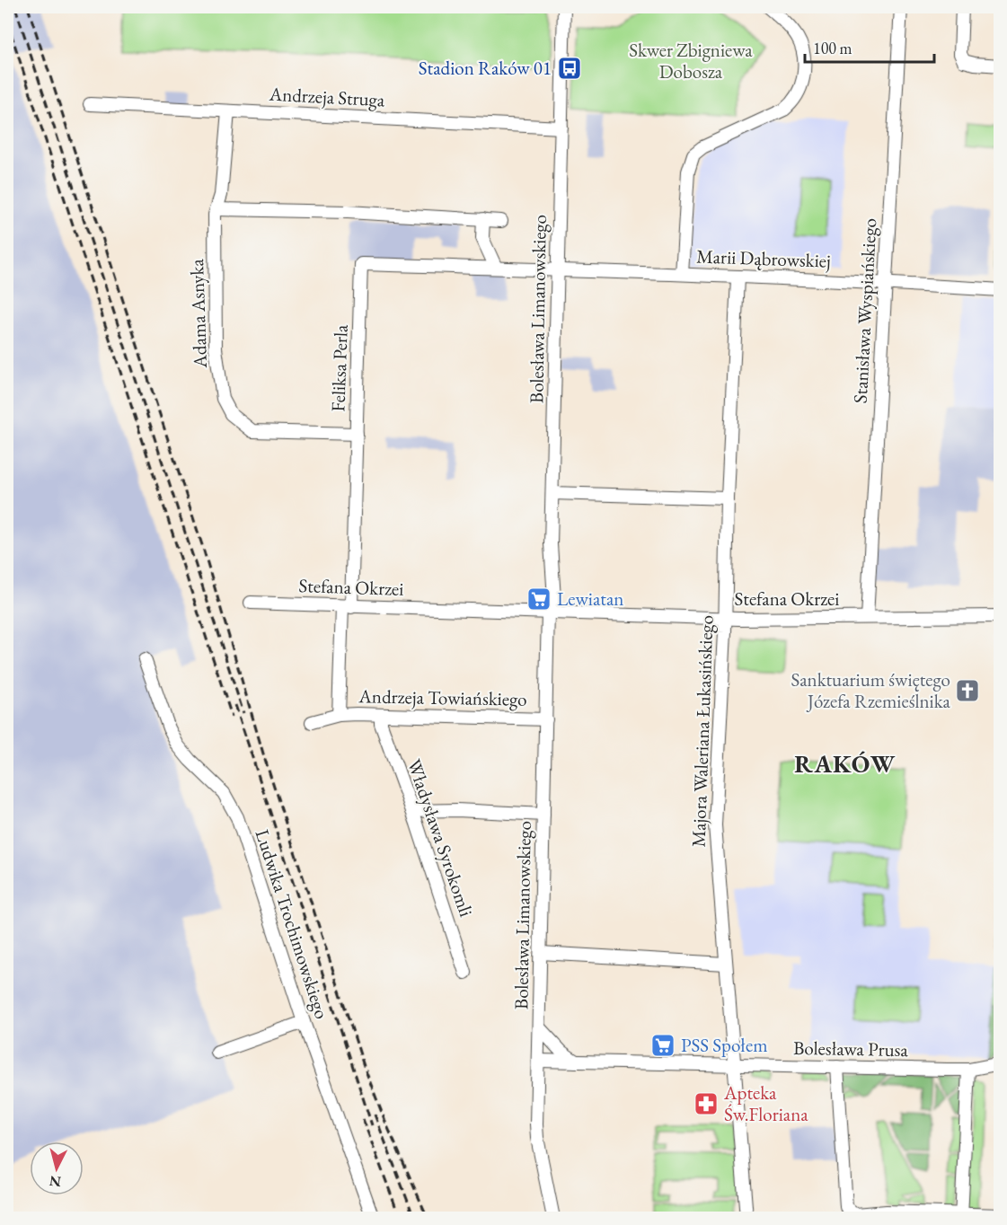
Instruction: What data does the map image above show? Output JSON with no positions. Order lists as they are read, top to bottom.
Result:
{
  "streets": {
    "street": [
      "Andrzeja Struga",
      "Marii Dąbrowskiej",
      "Bolesława Limanowskiego",
      "Stanisława Wyspiańskiego",
      "Adama Asnyka",
      "Feliksa Perla",
      "Stefana Okrzei",
      "Andrzeja Towiańskiego",
      "Majora Waleriana Łukasińskiego",
      "Władysława Syrokomli",
      "Ludwika Trochimowskiego",
      "Bolesława Prusa"
    ]
  },
  "crossings": [
    ["Andrzeja Struga", "Bolesława Limanowskiego"],
    ["Andrzeja Struga", "Adama Asnyka"],
    ["Marii Dąbrowskiej", "Bolesława Limanowskiego"],
    ["Marii Dąbrowskiej", "Stanisława Wyspiańskiego"],
    ["Marii Dąbrowskiej", "Feliksa Perla"],
    ["Marii Dąbrowskiej", "Majora Waleriana Łukasińskiego"],
    ["Bolesława Limanowskiego", "Feliksa Perla"],
    ["Bolesława Limanowskiego", "Stefana Okrzei"],
    ["Bolesława Limanowskiego", "Andrzeja Towiańskiego"],
    ["Bolesława Limanowskiego", "Bolesława Prusa"],
    ["Stanisława Wyspiańskiego", "Stefana Okrzei"],
    ["Adama Asnyka", "Feliksa Perla"],
    ["Feliksa Perla", "Stefana Okrzei"],
    ["Feliksa Perla", "Andrzeja Towiańskiego"],
    ["Stefana Okrzei", "Andrzeja Towiańskiego"],
    ["Stefana Okrzei", "Majora Waleriana Łukasińskiego"],
    ["Andrzeja Towiańskiego", "Władysława Syrokomli"],
    ["Majora Waleriana Łukasińskiego", "Bolesława Prusa"]
  ],
  "districts": ["RAKÓW"],
  "parks": ["Skwer Zbigniewa Dobosza"],
  "places": {
    "bus stop": ["Stadion Raków 01"],
    "supermarket": ["Lewiatan", "PSS Społem"],
    "church": ["Sanktuarium świętego Józefa Rzemieślnika"],
    "pharmacy": ["Apteka Św.Floriana"]
  },
  "scale_bar": "100 m",
  "north": "bottom"
}
